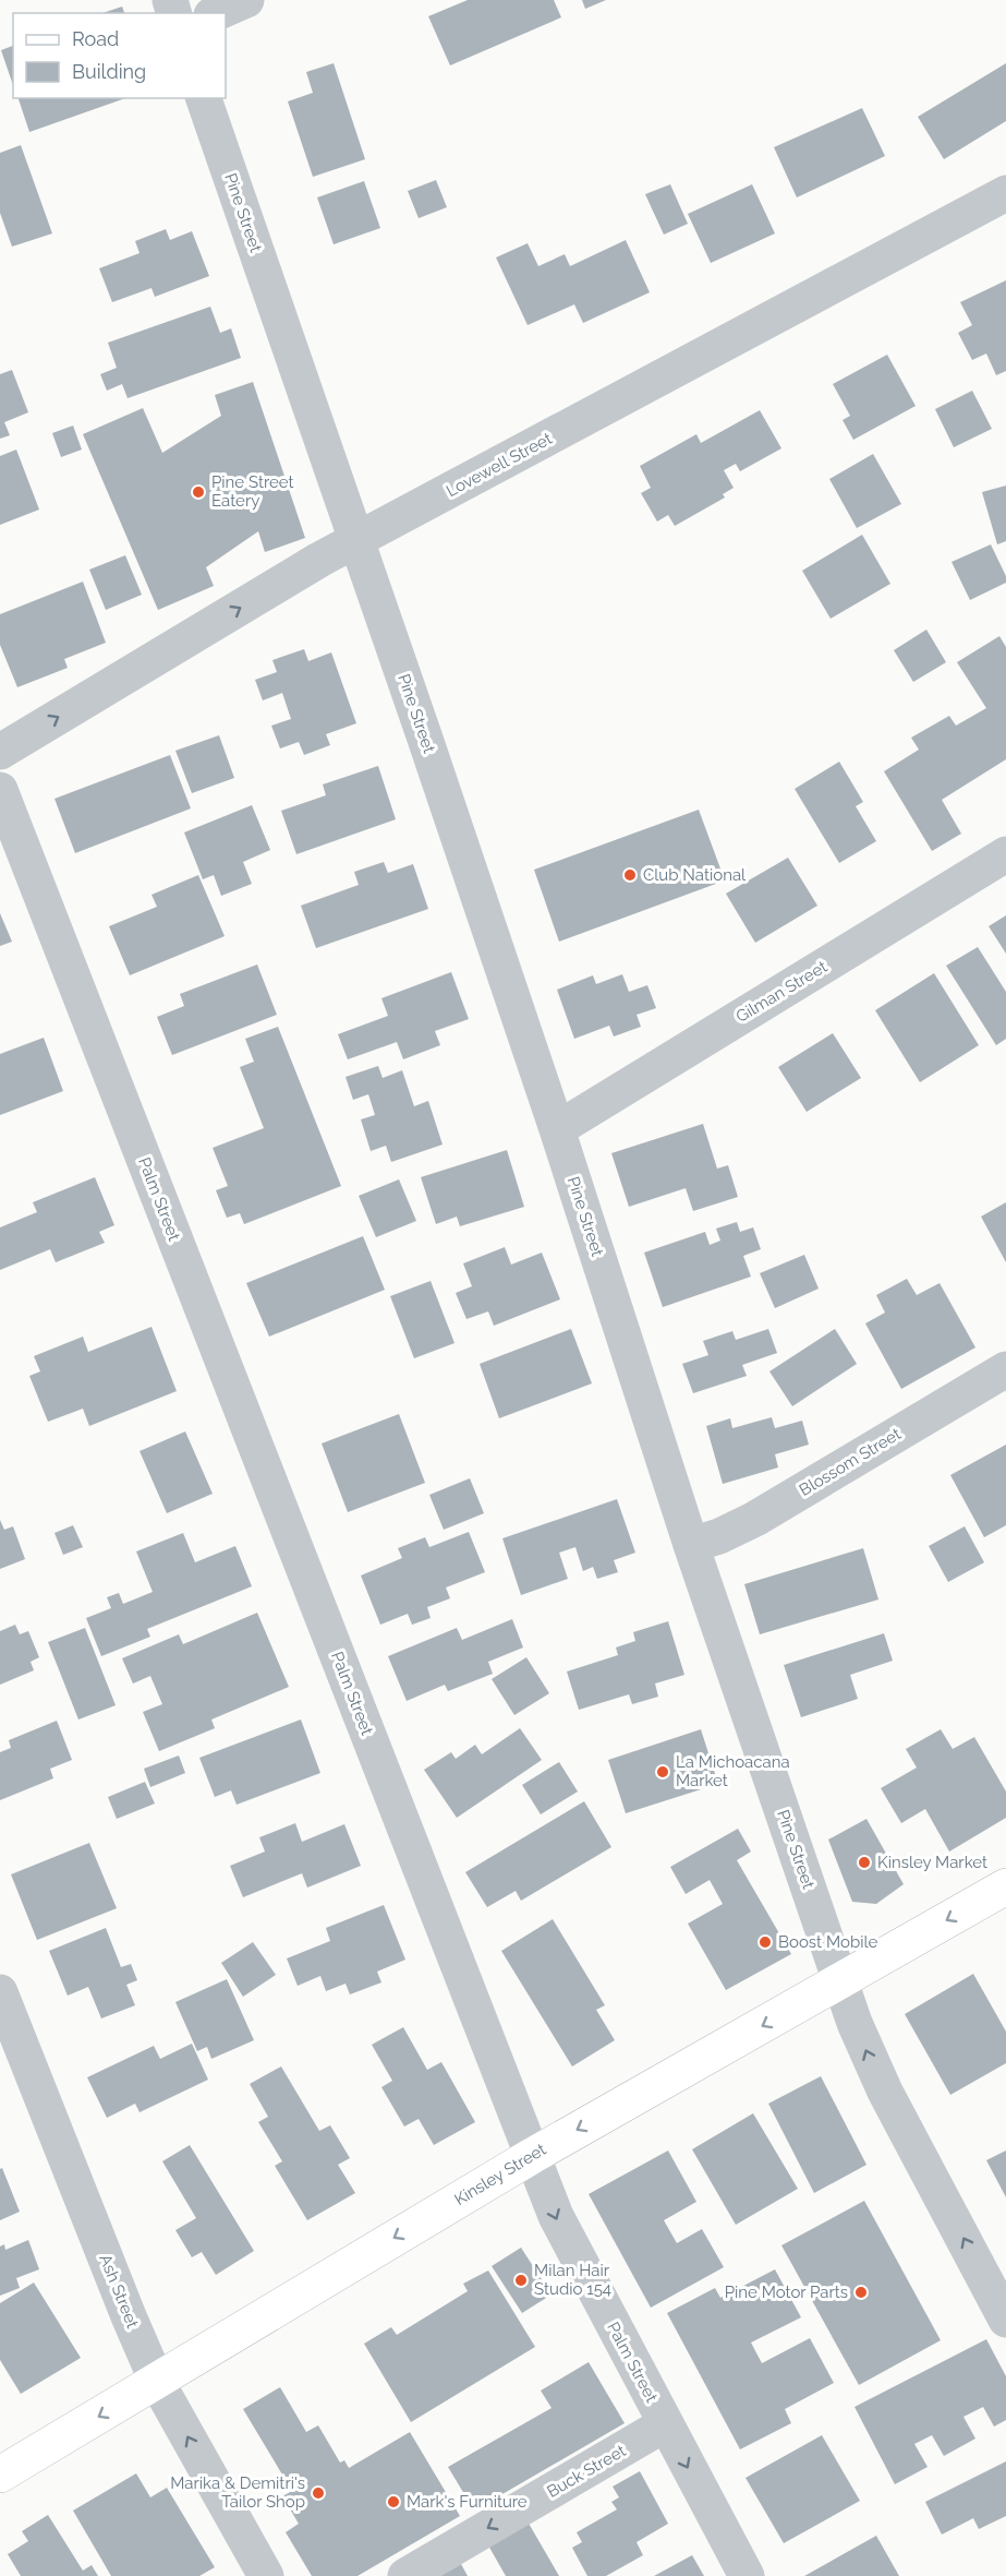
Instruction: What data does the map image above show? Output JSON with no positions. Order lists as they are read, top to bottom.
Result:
{
  "streets": {
    "main road": ["Kinsley Street"],
    "street": [
      "Pine Street",
      "Lovewell Street",
      "Gilman Street",
      "Palm Street",
      "Blossom Street",
      "Ash Street",
      "Buck Street"
    ]
  },
  "crossings": [
    ["Pine Street", "Lovewell Street"],
    ["Pine Street", "Gilman Street"],
    ["Pine Street", "Blossom Street"],
    ["Pine Street", "Kinsley Street"],
    ["Palm Street", "Kinsley Street"],
    ["Palm Street", "Buck Street"],
    ["Kinsley Street", "Ash Street"]
  ],
  "one_way": ["Lovewell Street", "Kinsley Street", "Buck Street"],
  "places": [
    "Pine Street Eatery",
    "Club National",
    "La Michoacana Market",
    "Kinsley Market",
    "Boost Mobile",
    "Milan Hair Studio 154",
    "Pine Motor Parts",
    "Marika & Demitri's Tailor Shop",
    "Mark's Furniture"
  ],
  "legend": ["Road", "Building"]
}
